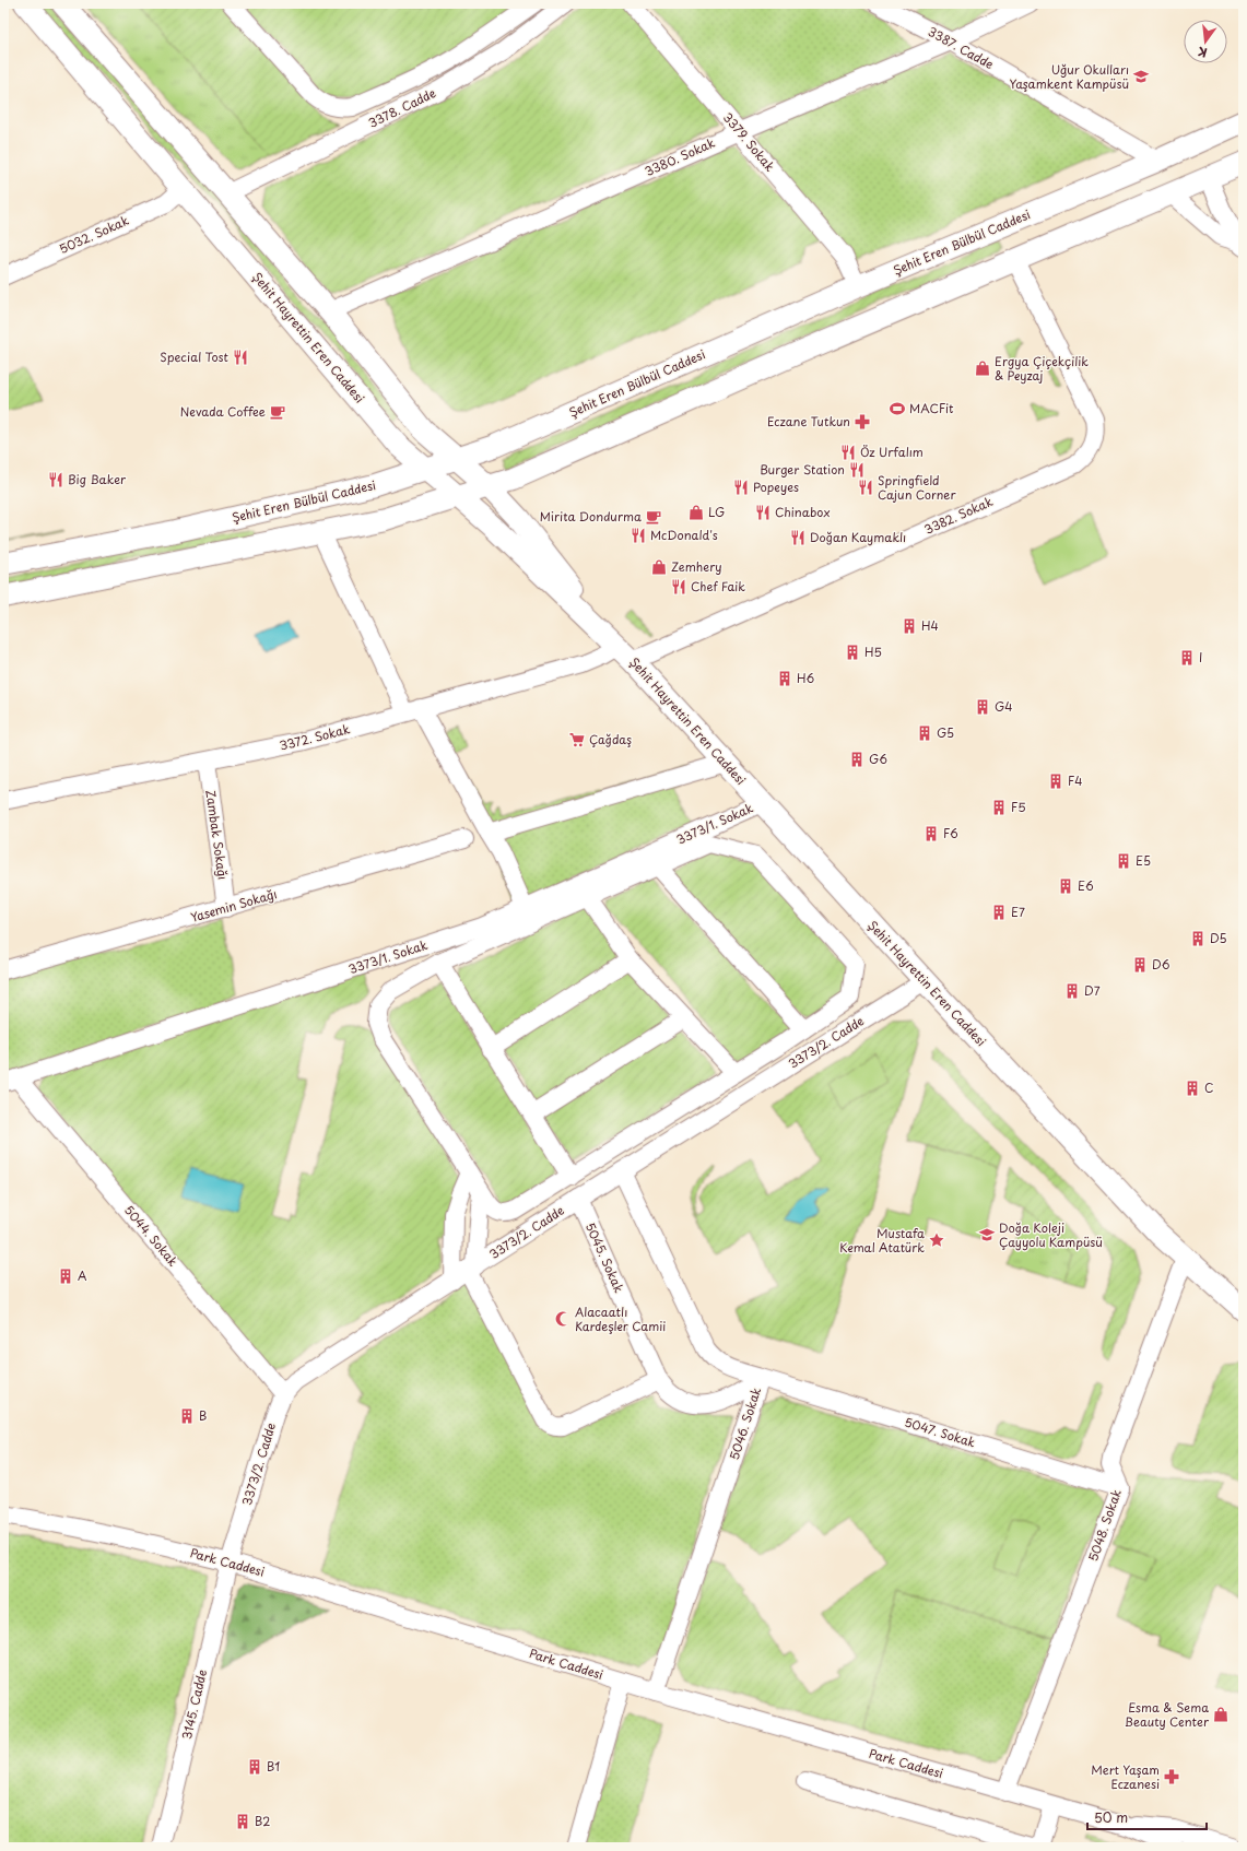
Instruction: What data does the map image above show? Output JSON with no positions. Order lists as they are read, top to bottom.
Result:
{
  "streets": {
    "main road": ["Şehit Eren Bülbül Caddesi", "Şehit Hayrettin Eren Caddesi"],
    "street": [
      "3387. Cadde",
      "3378. Cadde",
      "3379. Sokak",
      "3380. Sokak",
      "5032. Sokak",
      "3382. Sokak",
      "3372. Sokak",
      "3373/1. Sokak",
      "Zambak Sokağı",
      "Yasemin Sokağı",
      "3373/2. Cadde",
      "5044. Sokak",
      "5045. Sokak",
      "5046. Sokak",
      "5047. Sokak",
      "5048. Sokak",
      "Park Caddesi",
      "3145. Cadde"
    ]
  },
  "crossings": [
    ["3387. Cadde", "3380. Sokak"],
    ["3387. Cadde", "Şehit Eren Bülbül Caddesi"],
    ["3378. Cadde", "Şehit Hayrettin Eren Caddesi"],
    ["3379. Sokak", "3380. Sokak"],
    ["3379. Sokak", "Şehit Eren Bülbül Caddesi"],
    ["3380. Sokak", "Şehit Hayrettin Eren Caddesi"],
    ["5032. Sokak", "Şehit Hayrettin Eren Caddesi"],
    ["Şehit Eren Bülbül Caddesi", "Şehit Hayrettin Eren Caddesi"],
    ["Şehit Hayrettin Eren Caddesi", "3382. Sokak"],
    ["Şehit Hayrettin Eren Caddesi", "3372. Sokak"],
    ["Şehit Hayrettin Eren Caddesi", "3373/1. Sokak"],
    ["Şehit Hayrettin Eren Caddesi", "3373/2. Cadde"],
    ["Şehit Hayrettin Eren Caddesi", "5048. Sokak"],
    ["3382. Sokak", "3372. Sokak"],
    ["3372. Sokak", "Zambak Sokağı"],
    ["3373/1. Sokak", "5044. Sokak"],
    ["Zambak Sokağı", "Yasemin Sokağı"],
    ["3373/2. Cadde", "5044. Sokak"],
    ["3373/2. Cadde", "5045. Sokak"],
    ["3373/2. Cadde", "5046. Sokak"],
    ["3373/2. Cadde", "Park Caddesi"],
    ["3373/2. Cadde", "3145. Cadde"],
    ["5045. Sokak", "5046. Sokak"],
    ["5045. Sokak", "5047. Sokak"],
    ["5046. Sokak", "5047. Sokak"],
    ["5046. Sokak", "Park Caddesi"],
    ["5047. Sokak", "5048. Sokak"],
    ["5048. Sokak", "Park Caddesi"],
    ["Park Caddesi", "3145. Cadde"]
  ],
  "places": {
    "school or university": ["Uğur Okulları Yaşamkent Kampüsü", "Doğa Koleji Çayyolu Kampüsü"],
    "restaurant": [
      "Special Tost",
      "Öz Urfalım",
      "Burger Station",
      "Big Baker",
      "Popeyes",
      "Springfield Cajun Corner",
      "Chinabox",
      "McDonald's",
      "Doğan Kaymaklı",
      "Chef Faik"
    ],
    "shop": [
      "Ergya Çiçekçilik & Peyzaj",
      "LG",
      "Zemhery",
      "Esma & Sema Beauty Center"
    ],
    "sports": ["MACFit"],
    "cafe": ["Nevada Coffee", "Mirita Dondurma"],
    "pharmacy": ["Eczane Tutkun", "Mert Yaşam Eczanesi"],
    "building": [
      "H4",
      "H5",
      "I",
      "H6",
      "G4",
      "G5",
      "G6",
      "F4",
      "F5",
      "F6",
      "E5",
      "E6",
      "E7",
      "D5",
      "D6",
      "D7",
      "C",
      "A",
      "B",
      "B1",
      "B2"
    ],
    "supermarket": ["Çağdaş"],
    "place": ["Mustafa Kemal Atatürk"],
    "mosque": ["Alacaatlı Kardeşler Camii"]
  },
  "scale_bar": "50 m",
  "north": "bottom"
}
